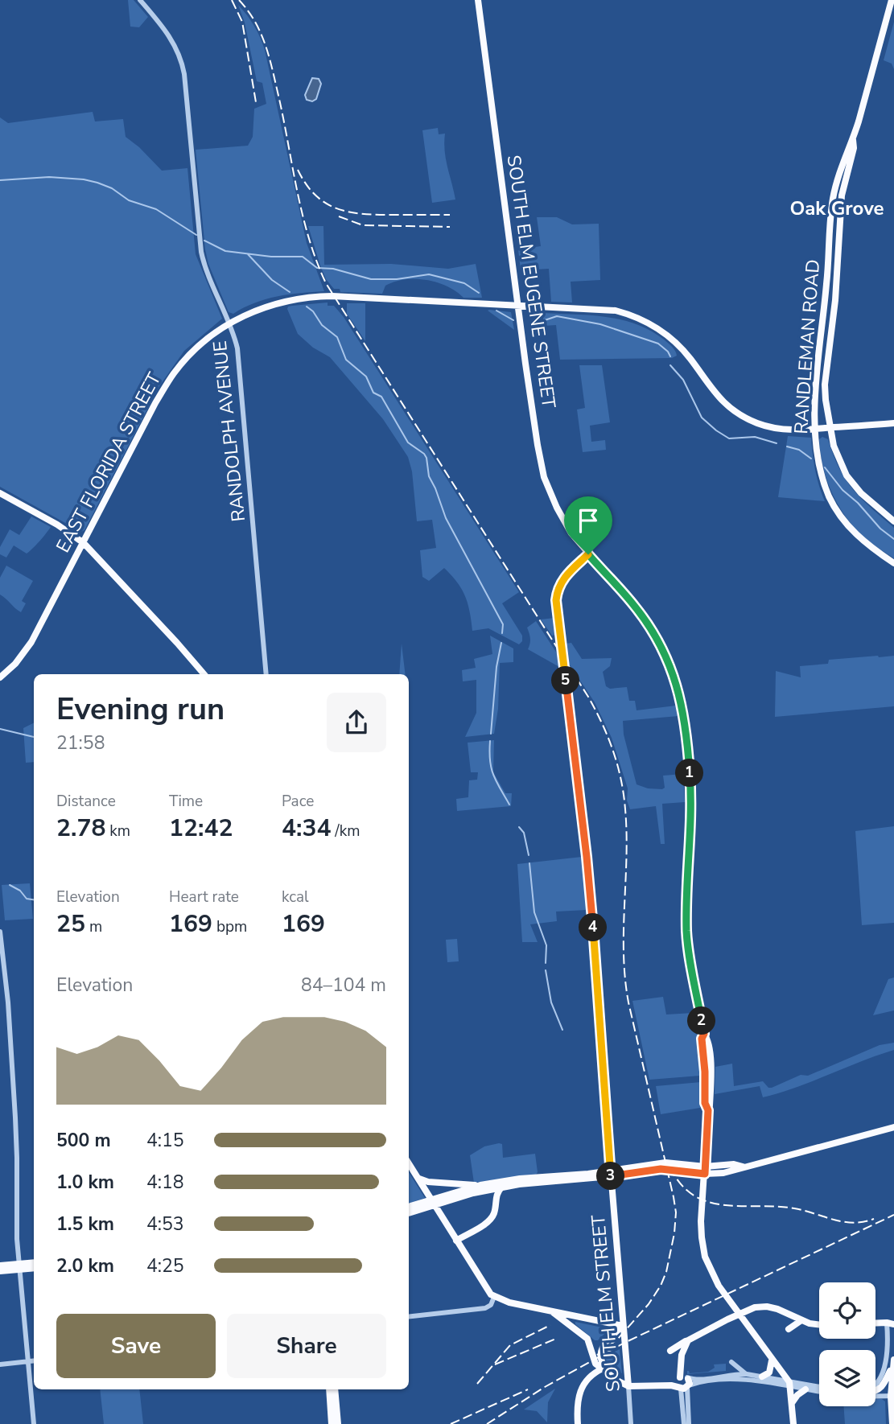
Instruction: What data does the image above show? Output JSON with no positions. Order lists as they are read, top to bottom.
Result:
{
  "streets": {
    "main road": [
      "SOUTH ELM EUGENE STREET",
      "RANDLEMAN ROAD",
      "EAST FLORIDA STREET",
      "SOUTH ELM STREET"
    ],
    "street": ["RANDOLPH AVENUE"]
  },
  "crossings": [
    ["SOUTH ELM EUGENE STREET", "EAST FLORIDA STREET"],
    ["SOUTH ELM EUGENE STREET", "SOUTH ELM STREET"],
    ["RANDLEMAN ROAD", "EAST FLORIDA STREET"],
    ["RANDOLPH AVENUE", "EAST FLORIDA STREET"]
  ],
  "districts": ["Oak Grove"],
  "page": {
    "pins": [
      "5",
      "1",
      "4",
      "2",
      "3"
    ],
    "heading": ["Evening run", "21:58"],
    "stats": [
      ["Distance", "2.78 km"],
      ["Time", "12:42"],
      ["Pace", "4:34 /km"],
      ["Elevation", "25 m"],
      ["Heart rate", "169 bpm"],
      ["kcal", "169"]
    ],
    "chart": ["Elevation", "84–104 m"],
    "list": [
      {
        "name": "500 m",
        "note": "4:15"
      },
      {
        "name": "1.0 km",
        "note": "4:18"
      },
      {
        "name": "1.5 km",
        "note": "4:53"
      },
      {
        "name": "2.0 km",
        "note": "4:25"
      }
    ],
    "buttons": ["Save", "Share"]
  }
}
